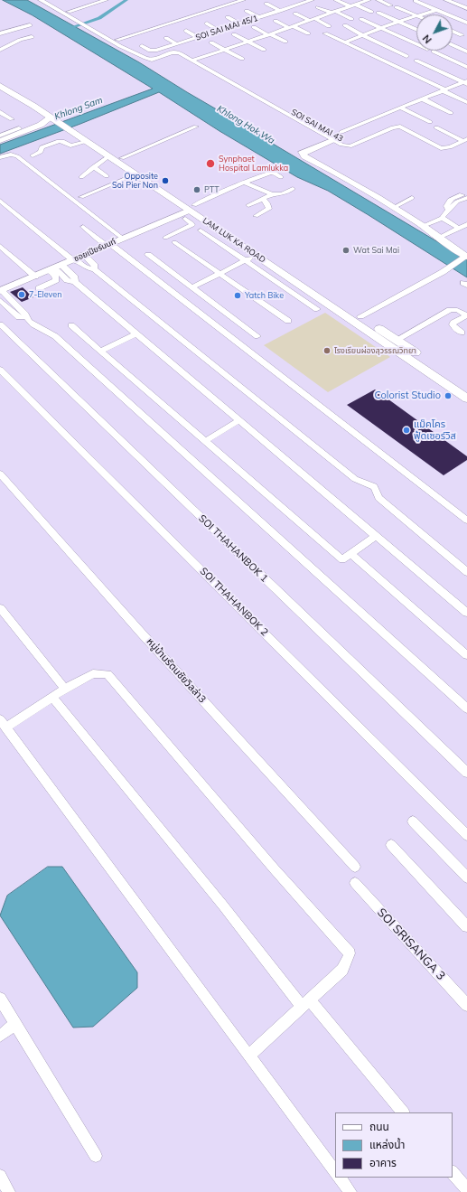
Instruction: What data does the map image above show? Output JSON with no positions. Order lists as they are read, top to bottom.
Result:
{
  "streets": {
    "main road": ["LAM LUK KA ROAD"],
    "street": [
      "SOI SAI MAI 45/1",
      "SOI SAI MAI 43",
      "ซอยเปียร์นนท์",
      "SOI THAHANBOK 1",
      "SOI THAHANBOK 2",
      "หมู่บ้านรัตนชัยวิลล่า3",
      "SOI SRISANGA 3"
    ]
  },
  "crossings": [
    ["LAM LUK KA ROAD", "ซอยเปียร์นนท์"]
  ],
  "water": ["Khlong Sam", "Khlong Hok Wa"],
  "places": [
    "Synphaet Hospital Lamlukka",
    "Opposite Soi Pier Non",
    "PTT",
    "Wat Sai Mai",
    "7-Eleven",
    "Yatch Bike",
    "โรงเรียนผ่องสุวรรณวิทยา",
    "Colorist Studio",
    "แม็คโคร ฟู้ดเซอร์วิส"
  ],
  "legend": ["ถนน", "แหล่งน้ำ", "อาคาร"],
  "north": "bottom left"
}
